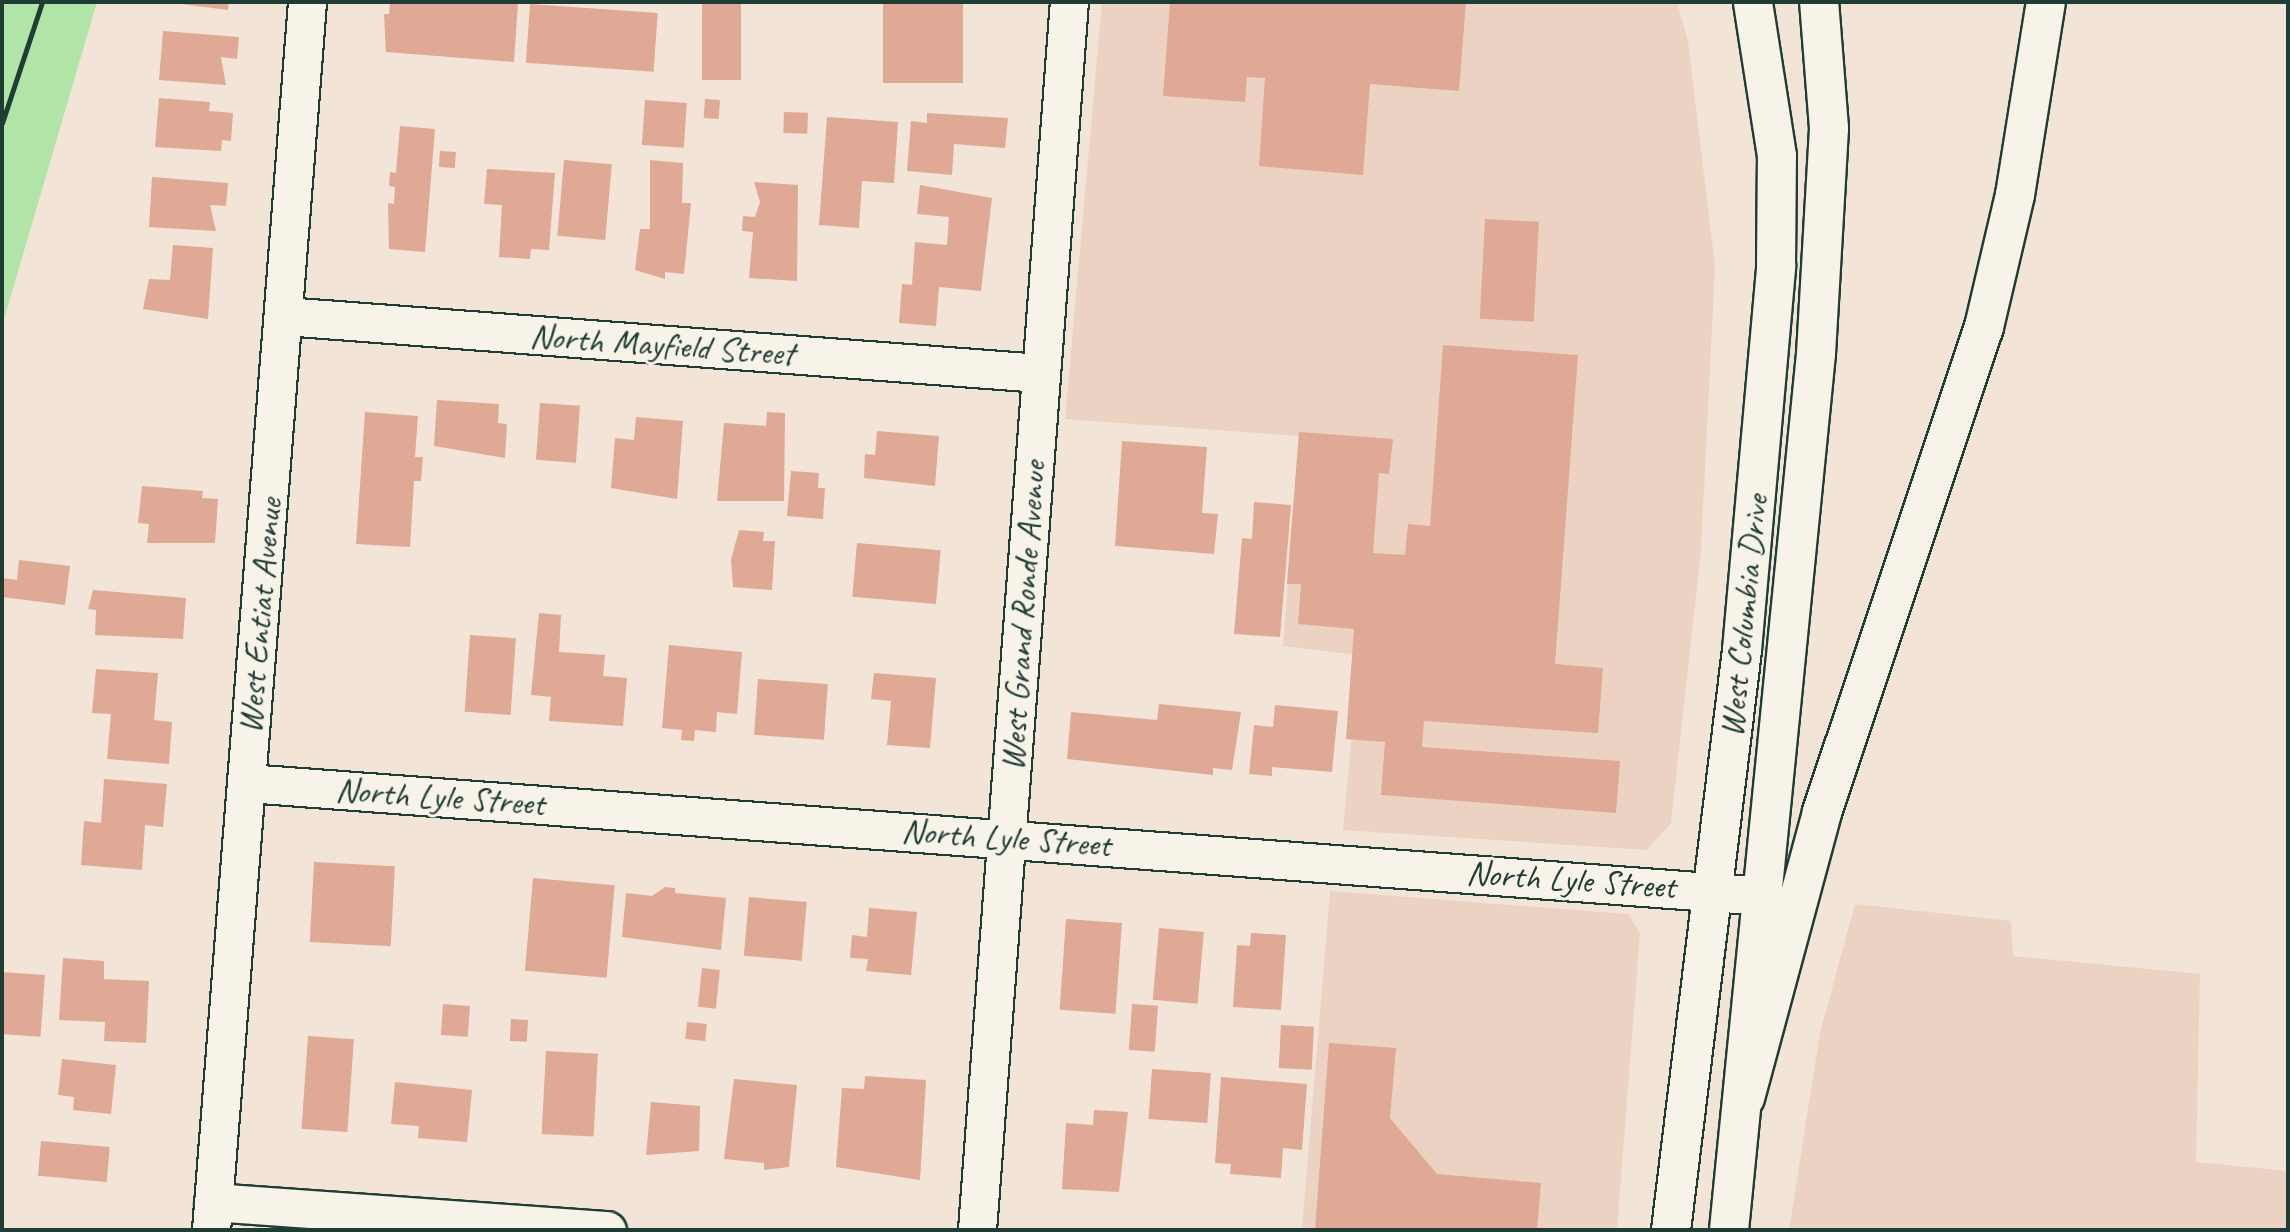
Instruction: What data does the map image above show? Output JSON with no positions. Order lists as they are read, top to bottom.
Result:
{
  "streets": {
    "main road": ["West Columbia Drive"],
    "street": [
      "North Mayfield Street",
      "West Entiat Avenue",
      "West Grand Ronde Avenue",
      "North Lyle Street"
    ]
  },
  "crossings": [
    ["North Mayfield Street", "West Entiat Avenue"],
    ["North Mayfield Street", "West Grand Ronde Avenue"],
    ["West Entiat Avenue", "North Lyle Street"],
    ["West Grand Ronde Avenue", "North Lyle Street"],
    ["West Columbia Drive", "North Lyle Street"]
  ]
}
